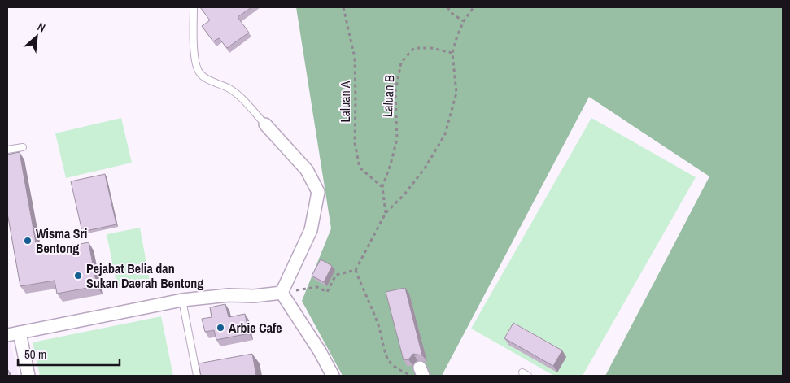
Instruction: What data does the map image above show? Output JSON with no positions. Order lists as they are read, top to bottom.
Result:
{
  "streets": {
    "path": ["Laluan B", "Laluan A"]
  },
  "crossings": [
    ["Laluan B", "Laluan A"]
  ],
  "places": ["Wisma Sri Bentong", "Pejabat Belia dan Sukan Daerah Bentong", "Arbie Cafe"],
  "scale_bar": "50 m",
  "north": "top right"
}
